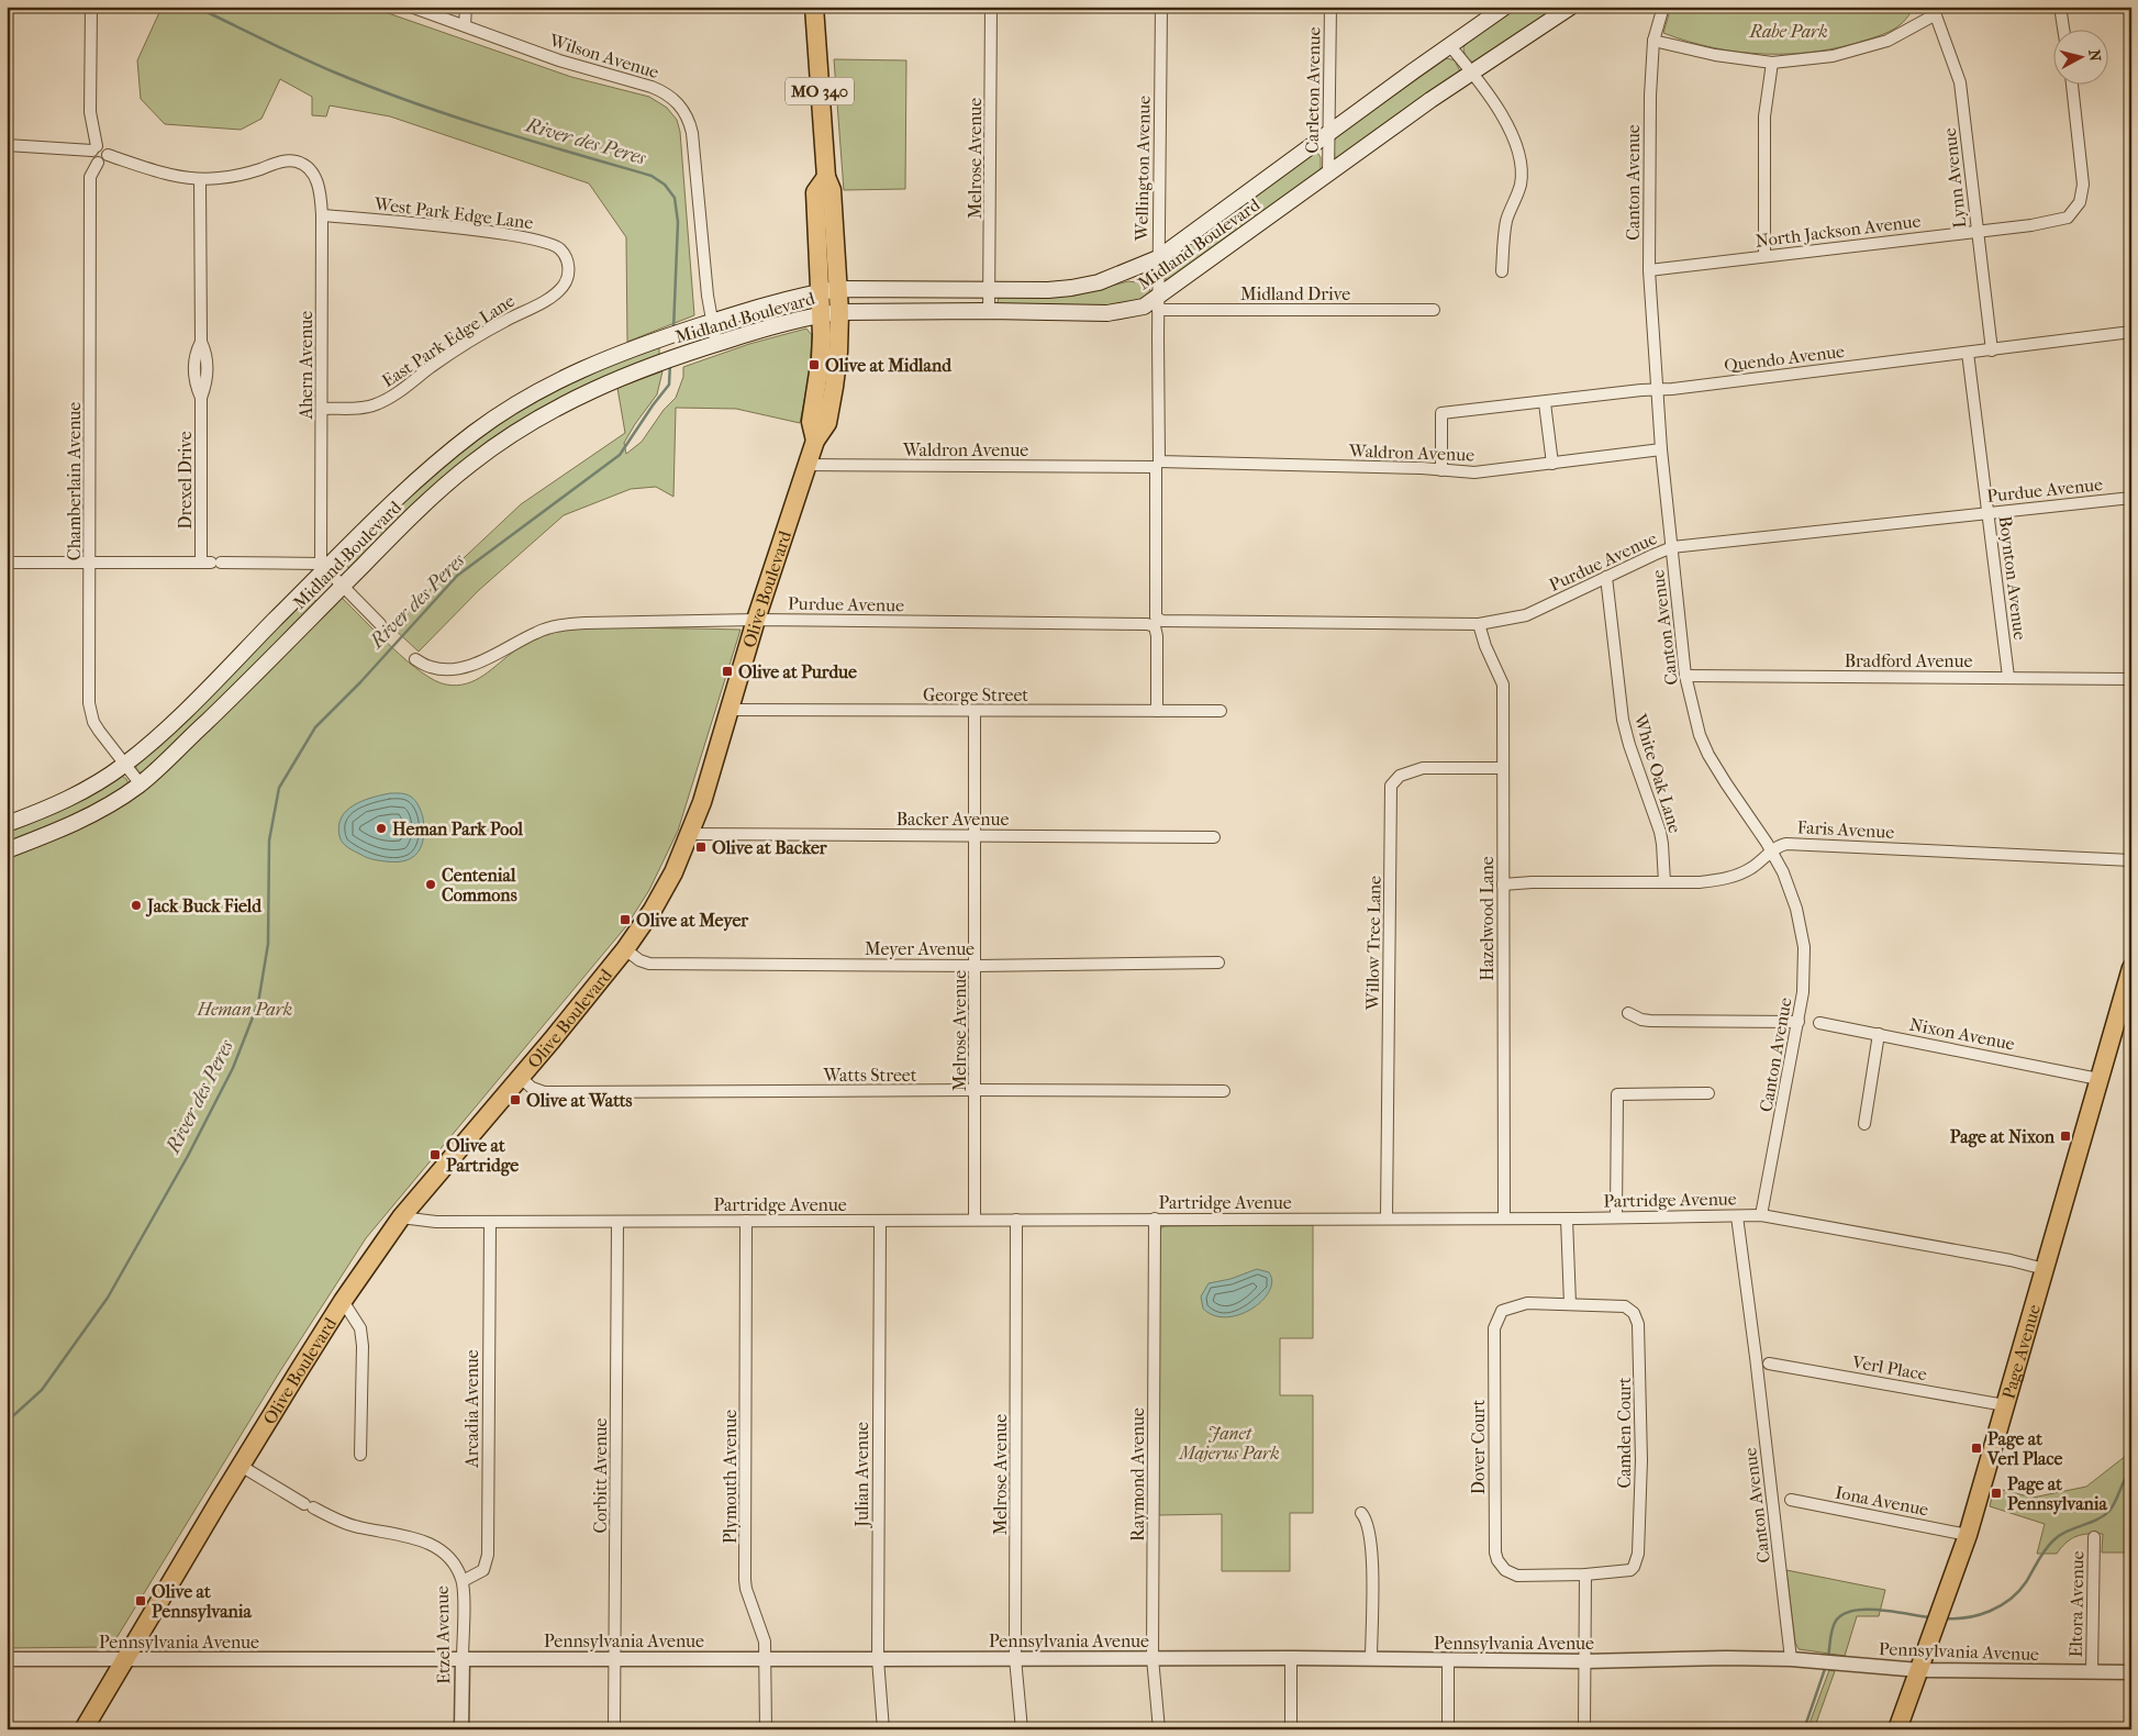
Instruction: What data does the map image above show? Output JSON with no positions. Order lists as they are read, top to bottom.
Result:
{
  "streets": {
    "main road": [
      "MO 340",
      "Midland Boulevard",
      "Olive Boulevard",
      "Page Avenue"
    ],
    "street": [
      "Wilson Avenue",
      "Carleton Avenue",
      "Melrose Avenue",
      "Wellington Avenue",
      "Lynn Avenue",
      "Canton Avenue",
      "West Park Edge Lane",
      "North Jackson Avenue",
      "Midland Drive",
      "East Park Edge Lane",
      "Quendo Avenue",
      "Ahern Avenue",
      "Waldron Avenue",
      "Drexel Drive",
      "Chamberlain Avenue",
      "Purdue Avenue",
      "Boynton Avenue",
      "Bradford Avenue",
      "George Street",
      "White Oak Lane",
      "Backer Avenue",
      "Faris Avenue",
      "Hazelwood Lane",
      "Willow Tree Lane",
      "Meyer Avenue",
      "Nixon Avenue",
      "Watts Street",
      "Partridge Avenue",
      "Verl Place",
      "Arcadia Avenue",
      "Camden Court",
      "Dover Court",
      "Julian Avenue",
      "Raymond Avenue",
      "Corbitt Avenue",
      "Plymouth Avenue",
      "Iona Avenue",
      "Eltora Avenue",
      "Etzel Avenue",
      "Pennsylvania Avenue"
    ]
  },
  "crossings": [
    ["Wilson Avenue", "Midland Boulevard"],
    ["Carleton Avenue", "Midland Boulevard"],
    ["Melrose Avenue", "Midland Boulevard"],
    ["Melrose Avenue", "George Street"],
    ["Melrose Avenue", "Backer Avenue"],
    ["Melrose Avenue", "Meyer Avenue"],
    ["Melrose Avenue", "Watts Street"],
    ["Melrose Avenue", "Partridge Avenue"],
    ["Melrose Avenue", "Pennsylvania Avenue"],
    ["Wellington Avenue", "Midland Boulevard"],
    ["Wellington Avenue", "Midland Drive"],
    ["Wellington Avenue", "Waldron Avenue"],
    ["Wellington Avenue", "Purdue Avenue"],
    ["Wellington Avenue", "George Street"],
    ["Lynn Avenue", "North Jackson Avenue"],
    ["Lynn Avenue", "Quendo Avenue"],
    ["Canton Avenue", "North Jackson Avenue"],
    ["Canton Avenue", "Quendo Avenue"],
    ["Canton Avenue", "Waldron Avenue"],
    ["Canton Avenue", "Purdue Avenue"],
    ["Canton Avenue", "Bradford Avenue"],
    ["Canton Avenue", "Faris Avenue"],
    ["Canton Avenue", "Partridge Avenue"],
    ["Canton Avenue", "Pennsylvania Avenue"],
    ["West Park Edge Lane", "East Park Edge Lane"],
    ["West Park Edge Lane", "Ahern Avenue"],
    ["Midland Boulevard", "Midland Drive"],
    ["Midland Boulevard", "Ahern Avenue"],
    ["Midland Boulevard", "Chamberlain Avenue"],
    ["Midland Boulevard", "Olive Boulevard"],
    ["East Park Edge Lane", "Ahern Avenue"],
    ["Quendo Avenue", "Waldron Avenue"],
    ["Quendo Avenue", "Boynton Avenue"],
    ["Ahern Avenue", "Drexel Drive"],
    ["Waldron Avenue", "Olive Boulevard"],
    ["Purdue Avenue", "Boynton Avenue"],
    ["Purdue Avenue", "Olive Boulevard"],
    ["Purdue Avenue", "White Oak Lane"],
    ["Purdue Avenue", "Hazelwood Lane"],
    ["Boynton Avenue", "Bradford Avenue"],
    ["Olive Boulevard", "George Street"],
    ["Olive Boulevard", "Backer Avenue"],
    ["Olive Boulevard", "Meyer Avenue"],
    ["Olive Boulevard", "Watts Street"],
    ["Olive Boulevard", "Partridge Avenue"],
    ["Olive Boulevard", "Etzel Avenue"],
    ["Olive Boulevard", "Pennsylvania Avenue"],
    ["White Oak Lane", "Faris Avenue"],
    ["Faris Avenue", "Hazelwood Lane"],
    ["Hazelwood Lane", "Willow Tree Lane"],
    ["Hazelwood Lane", "Partridge Avenue"],
    ["Willow Tree Lane", "Partridge Avenue"],
    ["Nixon Avenue", "Page Avenue"],
    ["Partridge Avenue", "Page Avenue"],
    ["Partridge Avenue", "Arcadia Avenue"],
    ["Partridge Avenue", "Julian Avenue"],
    ["Partridge Avenue", "Raymond Avenue"],
    ["Partridge Avenue", "Corbitt Avenue"],
    ["Partridge Avenue", "Plymouth Avenue"],
    ["Page Avenue", "Verl Place"],
    ["Page Avenue", "Iona Avenue"],
    ["Page Avenue", "Pennsylvania Avenue"],
    ["Arcadia Avenue", "Etzel Avenue"],
    ["Camden Court", "Dover Court"],
    ["Julian Avenue", "Pennsylvania Avenue"],
    ["Raymond Avenue", "Pennsylvania Avenue"],
    ["Corbitt Avenue", "Pennsylvania Avenue"],
    ["Plymouth Avenue", "Pennsylvania Avenue"],
    ["Eltora Avenue", "Pennsylvania Avenue"],
    ["Etzel Avenue", "Pennsylvania Avenue"]
  ],
  "water": ["River des Peres"],
  "parks": ["Rabe Park", "Heman Park", "Janet Majerus Park"],
  "places": {
    "transit": [
      "Olive at Midland",
      "Olive at Purdue",
      "Olive at Backer",
      "Olive at Meyer",
      "Olive at Watts",
      "Page at Nixon",
      "Olive at Partridge",
      "Page at Verl Place",
      "Page at Pennsylvania",
      "Olive at Pennsylvania"
    ],
    "other": ["Heman Park Pool", "Centenial Commons", "Jack Buck Field"]
  },
  "north": "right"
}
